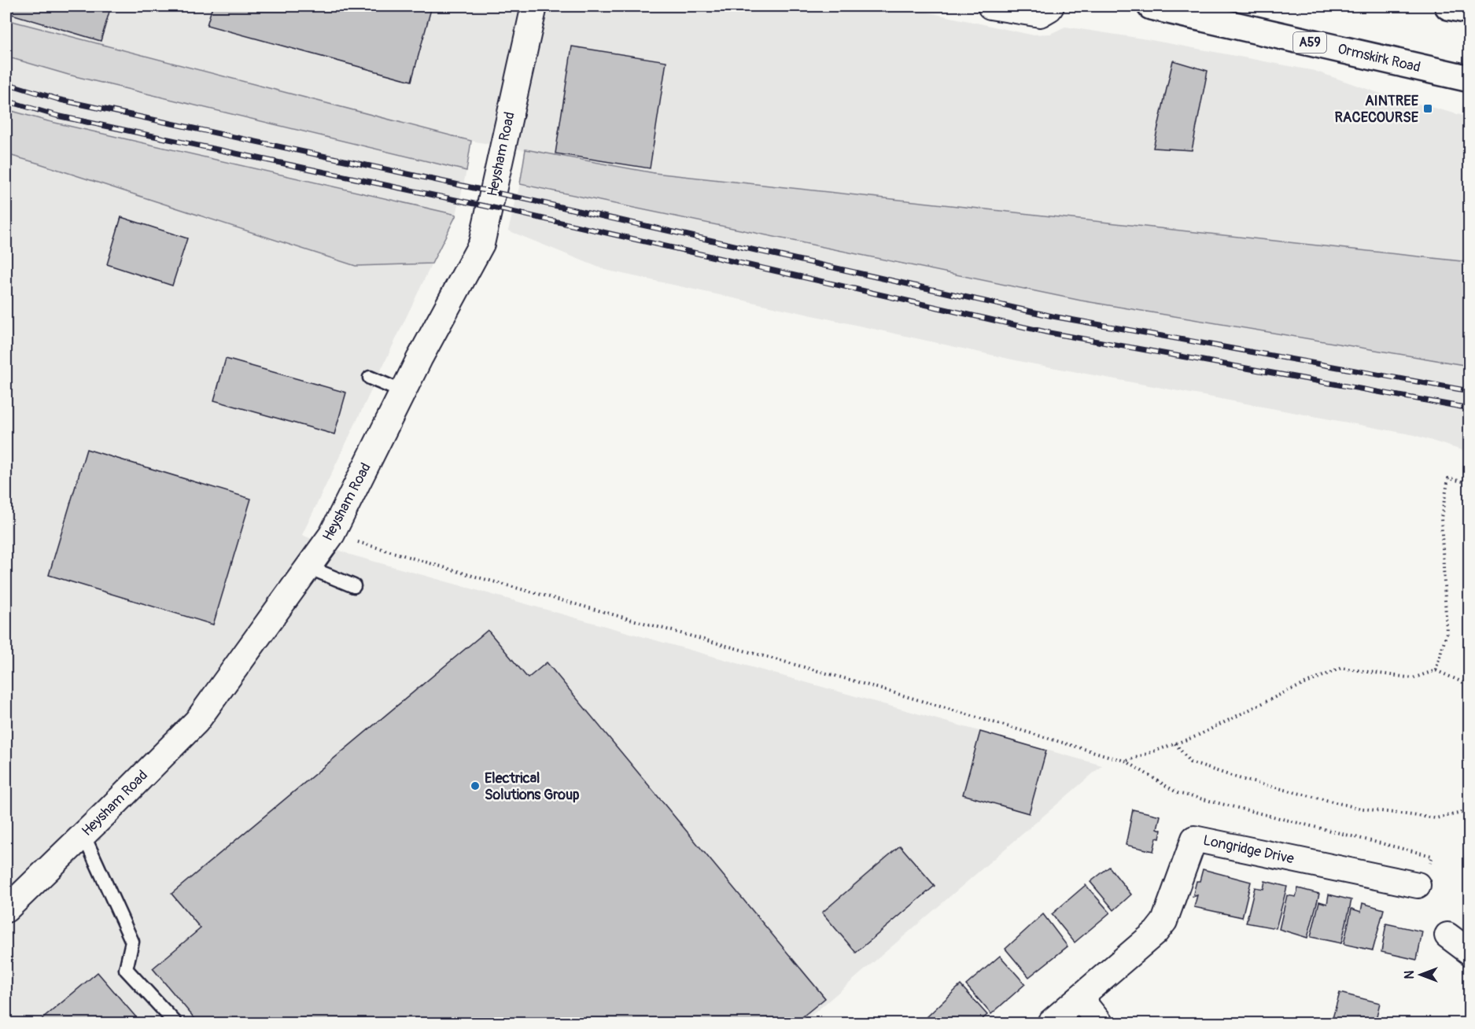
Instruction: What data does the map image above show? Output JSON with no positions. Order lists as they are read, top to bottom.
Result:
{
  "streets": {
    "highway": ["A59", "Ormskirk Road"],
    "street": ["Heysham Road", "Longridge Drive"]
  },
  "places": {
    "transit": ["AINTREE RACECOURSE"],
    "other": ["Electrical Solutions Group"]
  },
  "north": "left"
}
